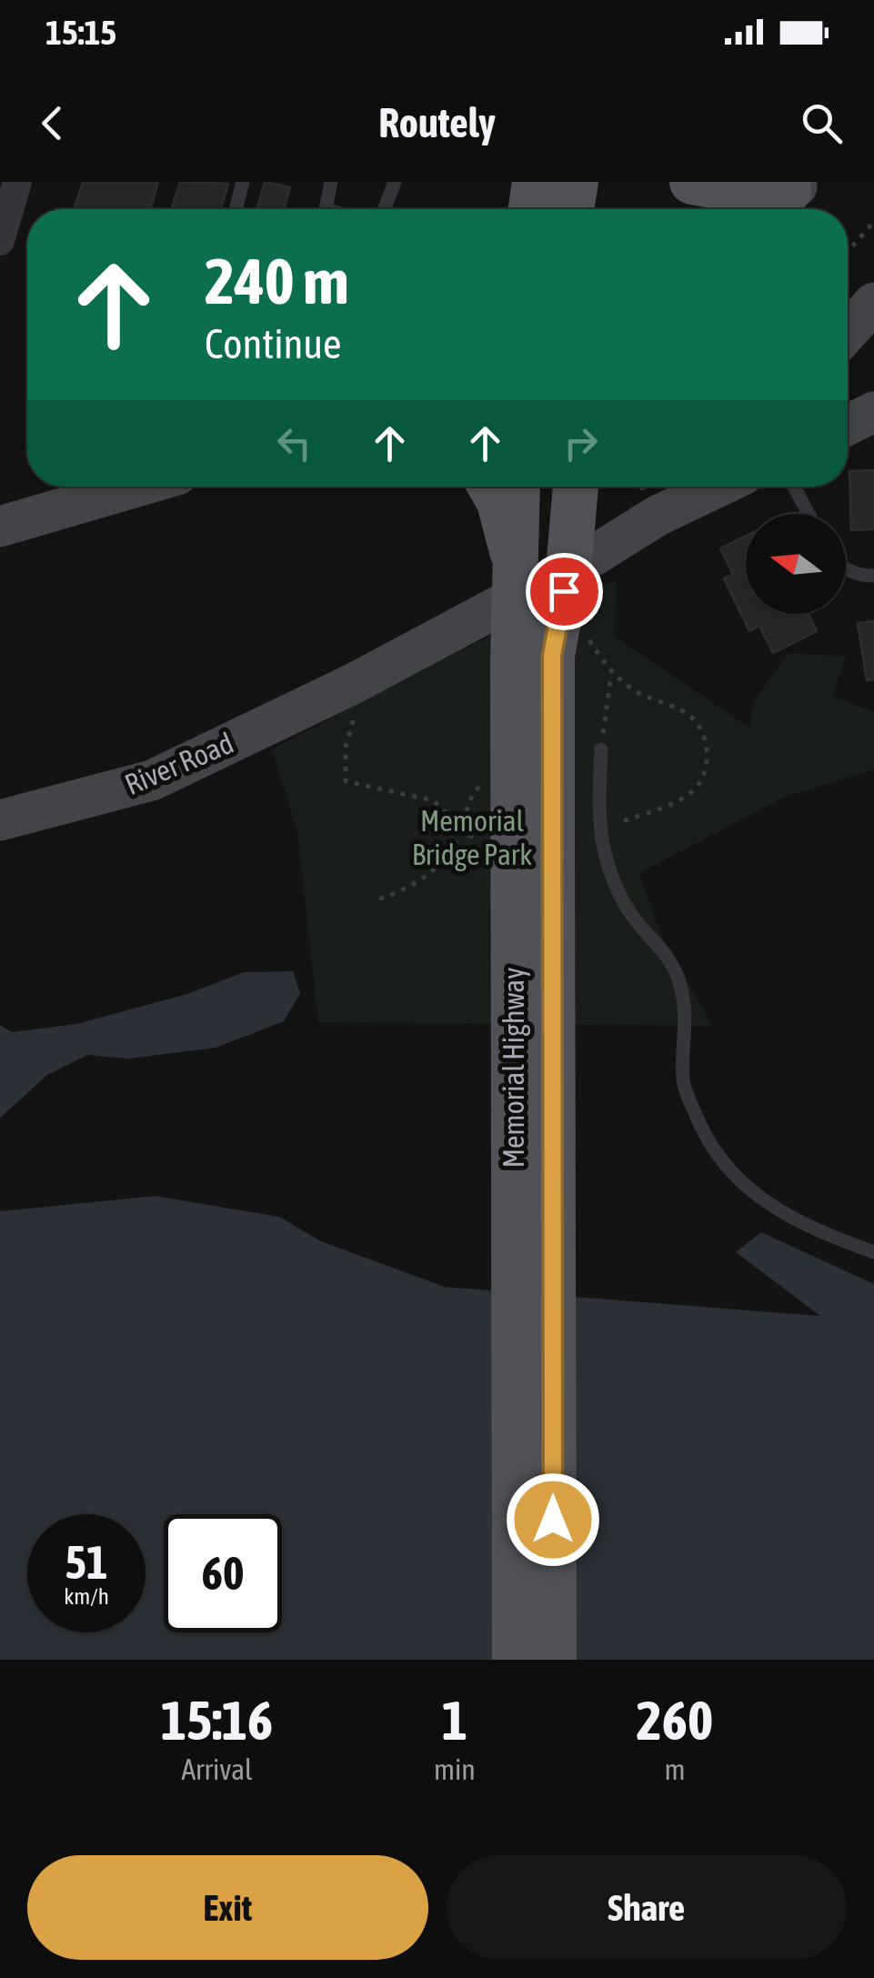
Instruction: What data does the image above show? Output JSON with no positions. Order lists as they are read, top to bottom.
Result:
{
  "streets": {
    "main road": ["River Road", "Memorial Highway"]
  },
  "parks": ["Memorial Bridge Park"],
  "north": "left",
  "page": {
    "status": "15:15",
    "header": "Routely",
    "turn": ["240 m", "Continue"],
    "speed": "51 km/h",
    "limit": "60",
    "eta": [
      "15:16",
      "Arrival",
      "1",
      "min",
      "260",
      "m"
    ],
    "buttons": ["Exit", "Share"]
  }
}
